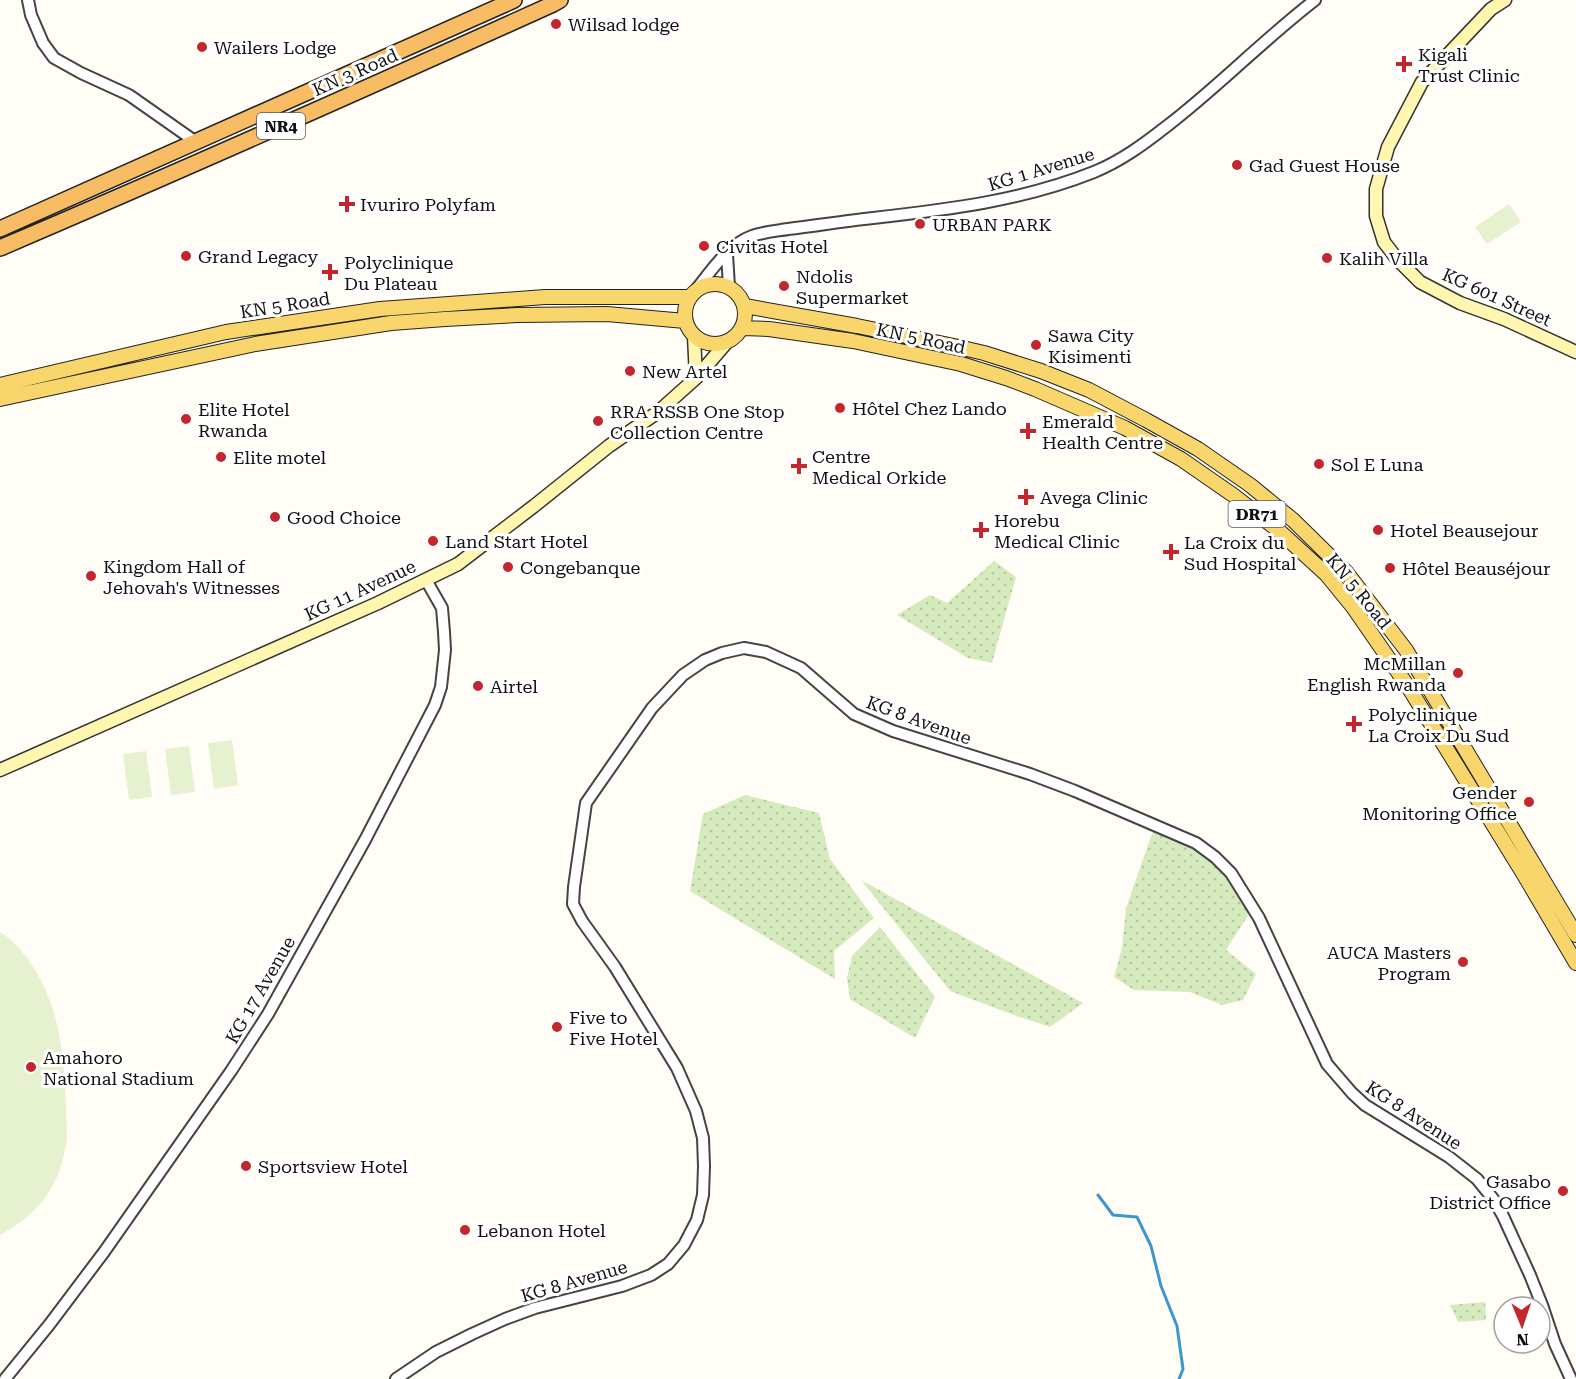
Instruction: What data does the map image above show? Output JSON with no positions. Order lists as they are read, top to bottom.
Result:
{
  "streets": {
    "highway": ["KN 3 Road", "NR4"],
    "main road": [
      "KG 601 Street",
      "KN 5 Road",
      "DR71",
      "KG 11 Avenue"
    ],
    "street": ["KG 1 Avenue", "KG 8 Avenue", "KG 17 Avenue"]
  },
  "crossings": [
    ["KG 1 Avenue", "KN 5 Road"],
    ["KG 1 Avenue", "KG 11 Avenue"],
    ["KN 5 Road", "KG 11 Avenue"],
    ["KG 11 Avenue", "KG 17 Avenue"]
  ],
  "places": {
    "other": [
      "Wilsad lodge",
      "Wailers Lodge",
      "Gad Guest House",
      "URBAN PARK",
      "Civitas Hotel",
      "Grand Legacy",
      "Kalih Villa",
      "Ndolis Supermarket",
      "Sawa City Kisimenti",
      "New Artel",
      "Hôtel Chez Lando",
      "Elite Hotel Rwanda",
      "RRA RSSB One Stop Collection Centre",
      "Elite motel",
      "Sol E Luna",
      "Good Choice",
      "Hotel Beausejour",
      "Land Start Hotel",
      "Congebanque",
      "Hôtel Beauséjour",
      "Kingdom Hall of Jehovah's Witnesses",
      "McMillan English Rwanda",
      "Airtel",
      "Gender Monitoring Office",
      "AUCA Masters Program",
      "Five to Five Hotel",
      "Amahoro National Stadium",
      "Sportsview Hotel",
      "Gasabo District Office",
      "Lebanon Hotel"
    ],
    "health": [
      "Kigali Trust Clinic",
      "Ivuriro Polyfam",
      "Polyclinique Du Plateau",
      "Emerald Health Centre",
      "Centre Medical Orkide",
      "Avega Clinic",
      "Horebu Medical Clinic",
      "La Croix du Sud Hospital",
      "Polyclinique La Croix Du Sud"
    ]
  },
  "north": "bottom"
}
